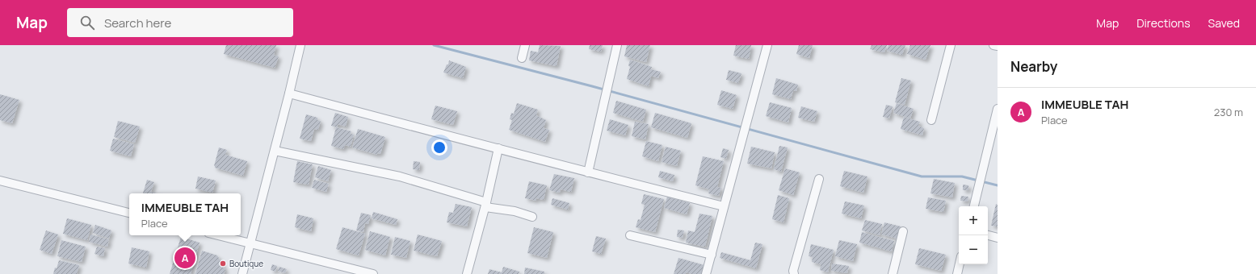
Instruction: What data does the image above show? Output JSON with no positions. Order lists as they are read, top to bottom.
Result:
{
  "places": ["Boutique"],
  "page": {
    "header": "Map",
    "search": "Search here",
    "nav": ["Map", "Directions", "Saved"],
    "heading": "Nearby",
    "list": [
      {
        "mark": "A",
        "name": "IMMEUBLE TAH",
        "note": "Place",
        "value": "230 m"
      }
    ],
    "popup": ["IMMEUBLE TAH", "Place"],
    "map_buttons": ["+", "−"],
    "pins": "A"
  }
}
